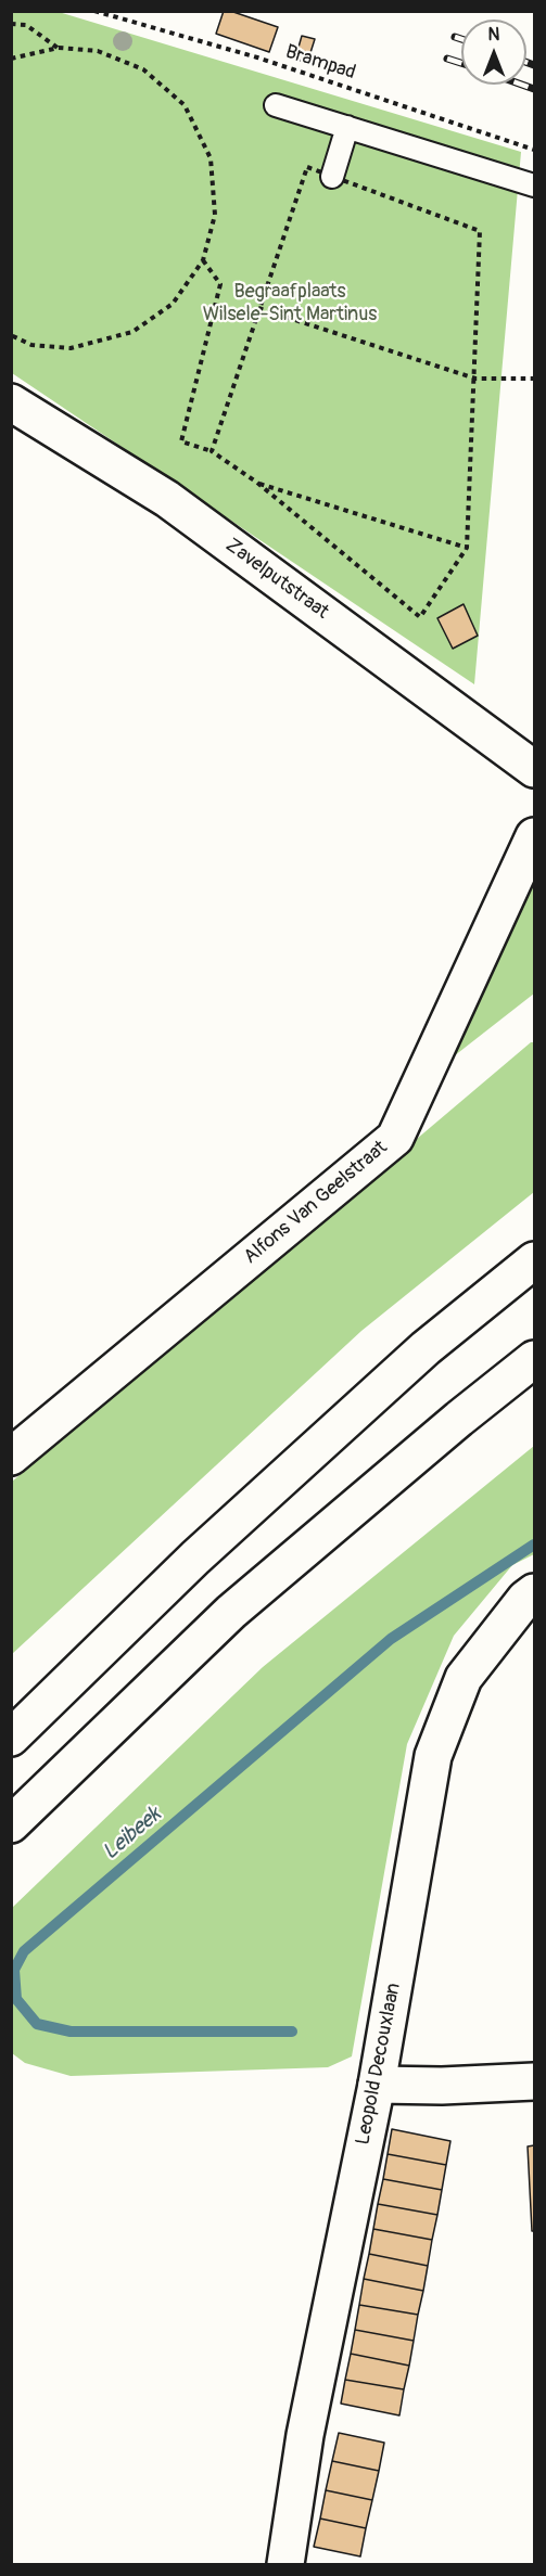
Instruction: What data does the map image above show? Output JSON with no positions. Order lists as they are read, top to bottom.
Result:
{
  "streets": {
    "main road": ["Zavelputstraat", "Alfons Van Geelstraat", "Leopold Decouxlaan"],
    "path": ["Brampad"]
  },
  "water": ["Leibeek"],
  "parks": ["Begraafplaats Wilsele-Sint Martinus"],
  "north": "top"
}
